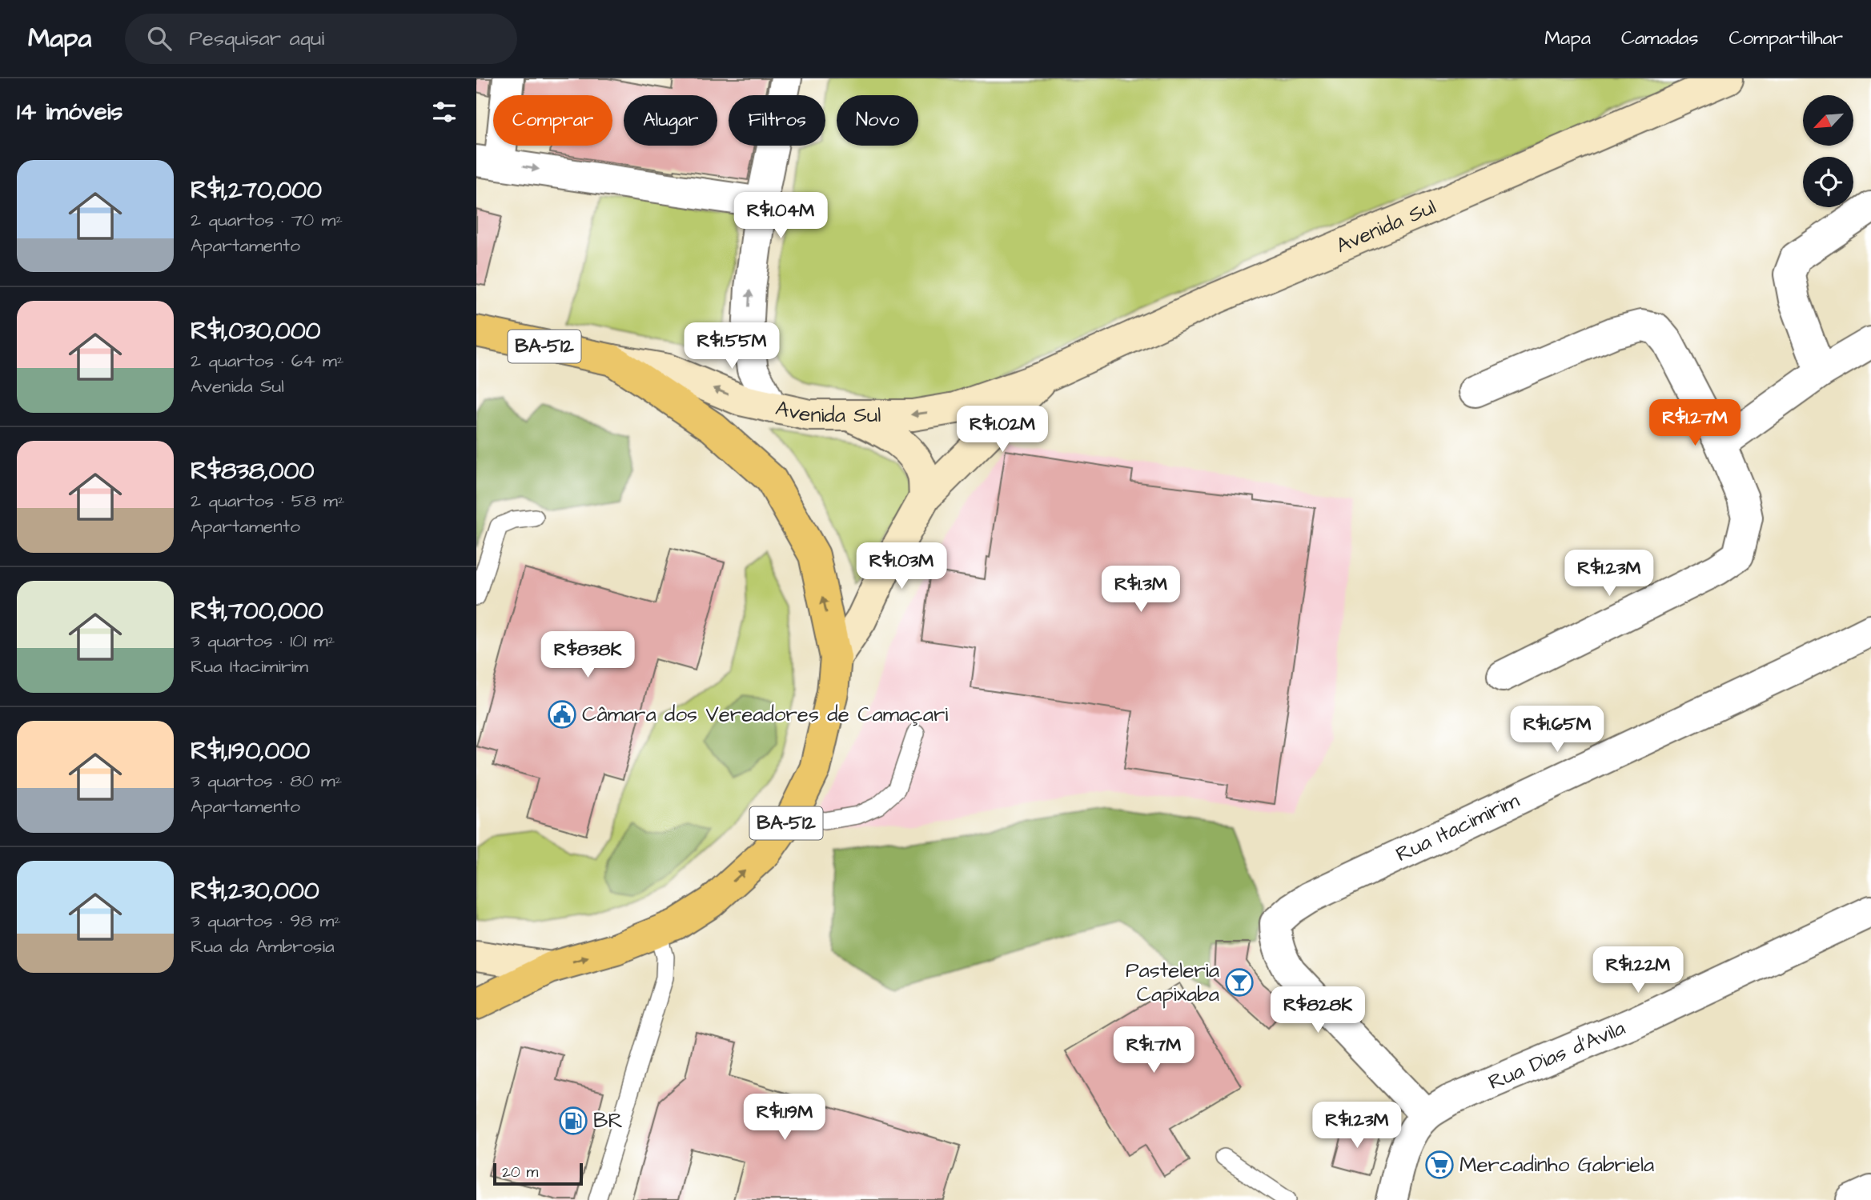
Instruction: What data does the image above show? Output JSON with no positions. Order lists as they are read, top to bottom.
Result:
{
  "streets": {
    "main road": ["BA-512"],
    "street": ["Avenida Sul", "Rua Itacimirim", "Rua Dias d'Avila"]
  },
  "crossings": [
    ["Avenida Sul", "BA-512"],
    ["Rua Itacimirim", "Rua Dias d'Avila"]
  ],
  "places": {
    "public building": ["Câmara dos Vereadores de Camaçari"],
    "bar": ["Pasteleria Capixaba"],
    "fuel station": ["BR"],
    "supermarket": ["Mercadinho Gabriela"]
  },
  "scale_bar": "20 m",
  "north": "bottom left",
  "page": {
    "header": "Mapa",
    "search": "Pesquisar aqui",
    "nav": ["Mapa", "Camadas", "Compartilhar"],
    "heading": "14 imóveis",
    "chip": [
      "Comprar",
      "Alugar",
      "Filtros",
      "Novo"
    ],
    "list": [
      {
        "name": "R$1,270,000",
        "note": "2 quartos · 70 m² · Apartamento"
      },
      {
        "name": "R$1,030,000",
        "note": "2 quartos · 64 m² · Avenida Sul"
      },
      {
        "name": "R$838,000",
        "note": "2 quartos · 58 m² · Apartamento"
      },
      {
        "name": "R$1,700,000",
        "note": "3 quartos · 101 m² · Rua Itacimirim"
      },
      {
        "name": "R$1,190,000",
        "note": "3 quartos · 80 m² · Apartamento"
      },
      {
        "name": "R$1,230,000",
        "note": "3 quartos · 98 m² · Rua da Ambrosia"
      }
    ],
    "price": [
      "R$1.04M",
      "R$1.55M",
      "R$1.27M",
      "R$1.02M",
      "R$1.03M",
      "R$1.23M",
      "R$1.3M",
      "R$838K",
      "R$1.65M",
      "R$1.22M",
      "R$828K",
      "R$1.7M",
      "R$1.19M",
      "R$1.23M"
    ],
    "scale": "20 m"
  }
}
